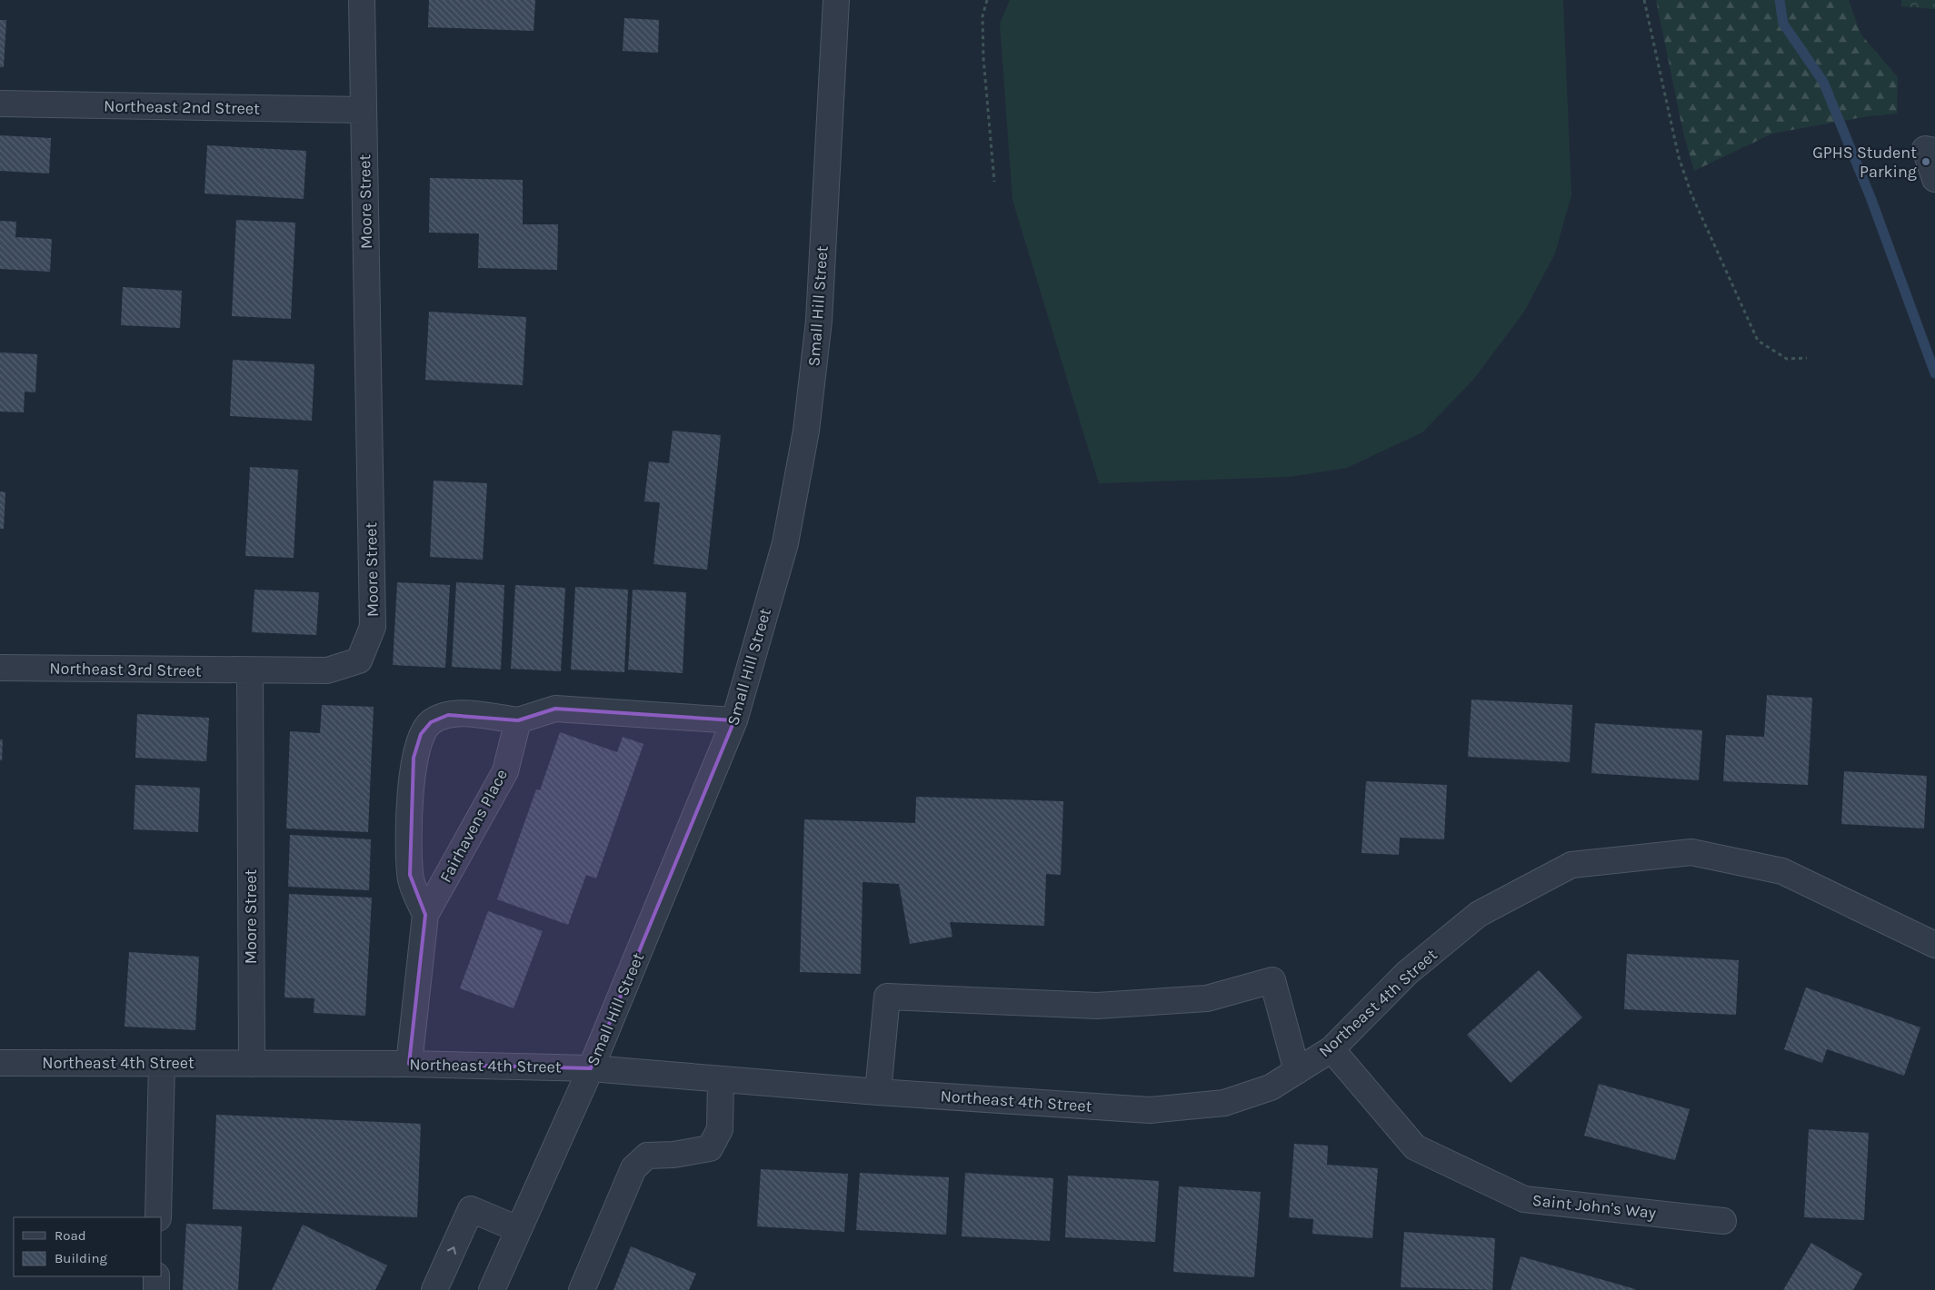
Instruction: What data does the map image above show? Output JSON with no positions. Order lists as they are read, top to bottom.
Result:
{
  "streets": {
    "street": [
      "Northeast 2nd Street",
      "Moore Street",
      "Small Hill Street",
      "Northeast 3rd Street",
      "Fairhavens Place",
      "Northeast 4th Street",
      "Saint John's Way"
    ]
  },
  "crossings": [
    ["Northeast 2nd Street", "Moore Street"],
    ["Moore Street", "Northeast 3rd Street"],
    ["Moore Street", "Northeast 4th Street"],
    ["Small Hill Street", "Northeast 4th Street"],
    ["Fairhavens Place", "Northeast 4th Street"],
    ["Northeast 4th Street", "Saint John's Way"]
  ],
  "places": ["GPHS Student Parking"],
  "legend": ["Road", "Building"]
}
